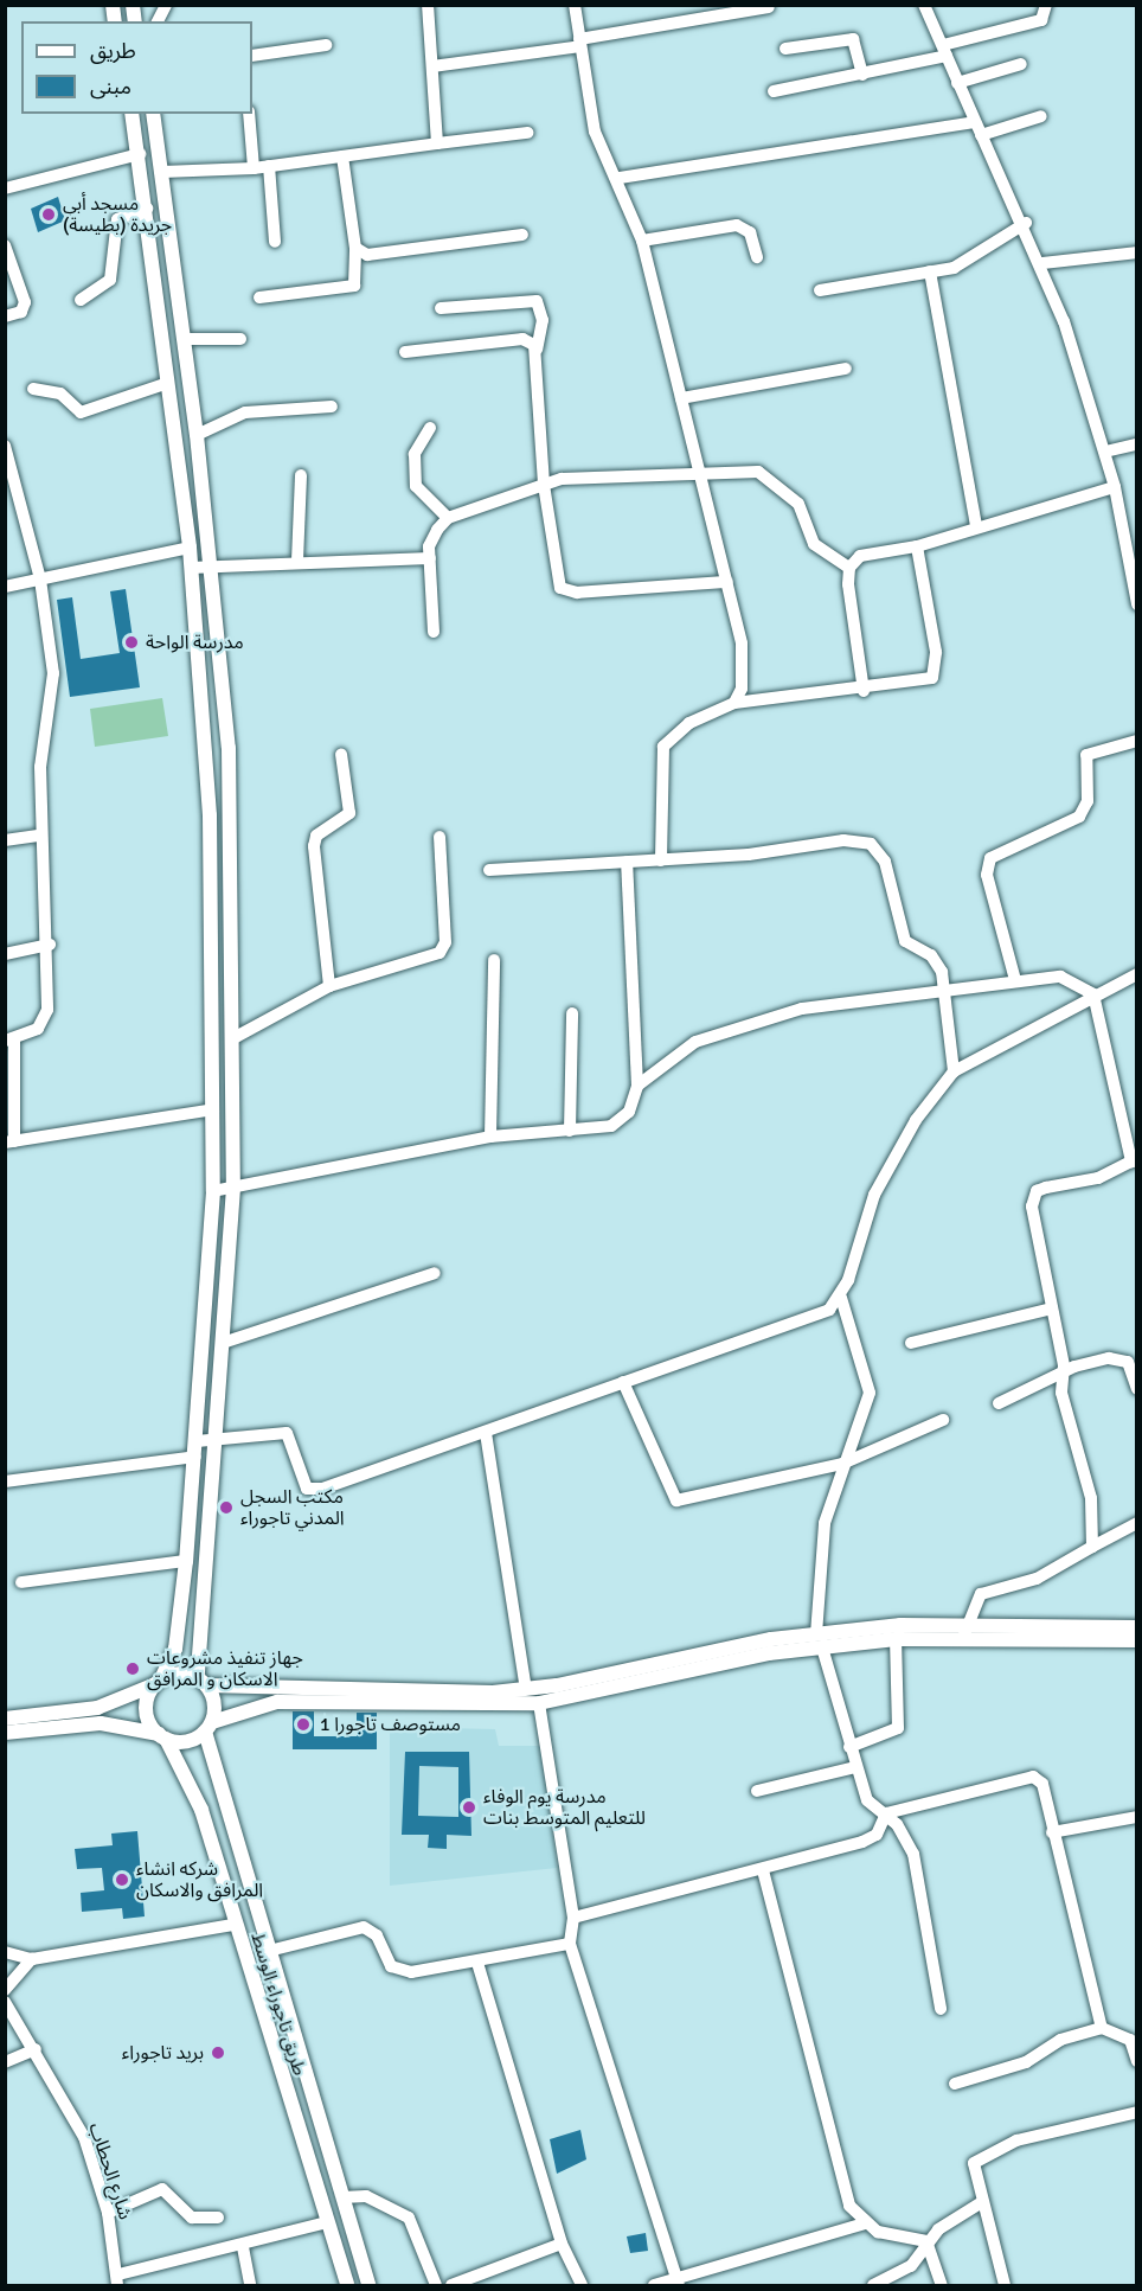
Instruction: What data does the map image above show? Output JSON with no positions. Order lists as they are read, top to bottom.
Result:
{
  "streets": {
    "main road": ["طريق تاجوراء الوسط"],
    "street": ["شارع الحطاب"]
  },
  "places": [
    "مسجد أبي جريدة (بطيسة)",
    "مدرسة الواحة",
    "مكتب السجل المدني تاجوراء",
    "جهاز تنفيذ مشروعات الاسكان و المرافق",
    "مستوصف تاجورا 1",
    "مدرسة يوم الوفاء للتعليم المتوسط بنات",
    "شركه انشاء المرافق والاسكان",
    "بريد تاجوراء"
  ],
  "legend": ["طريق", "مبنى"]
}
